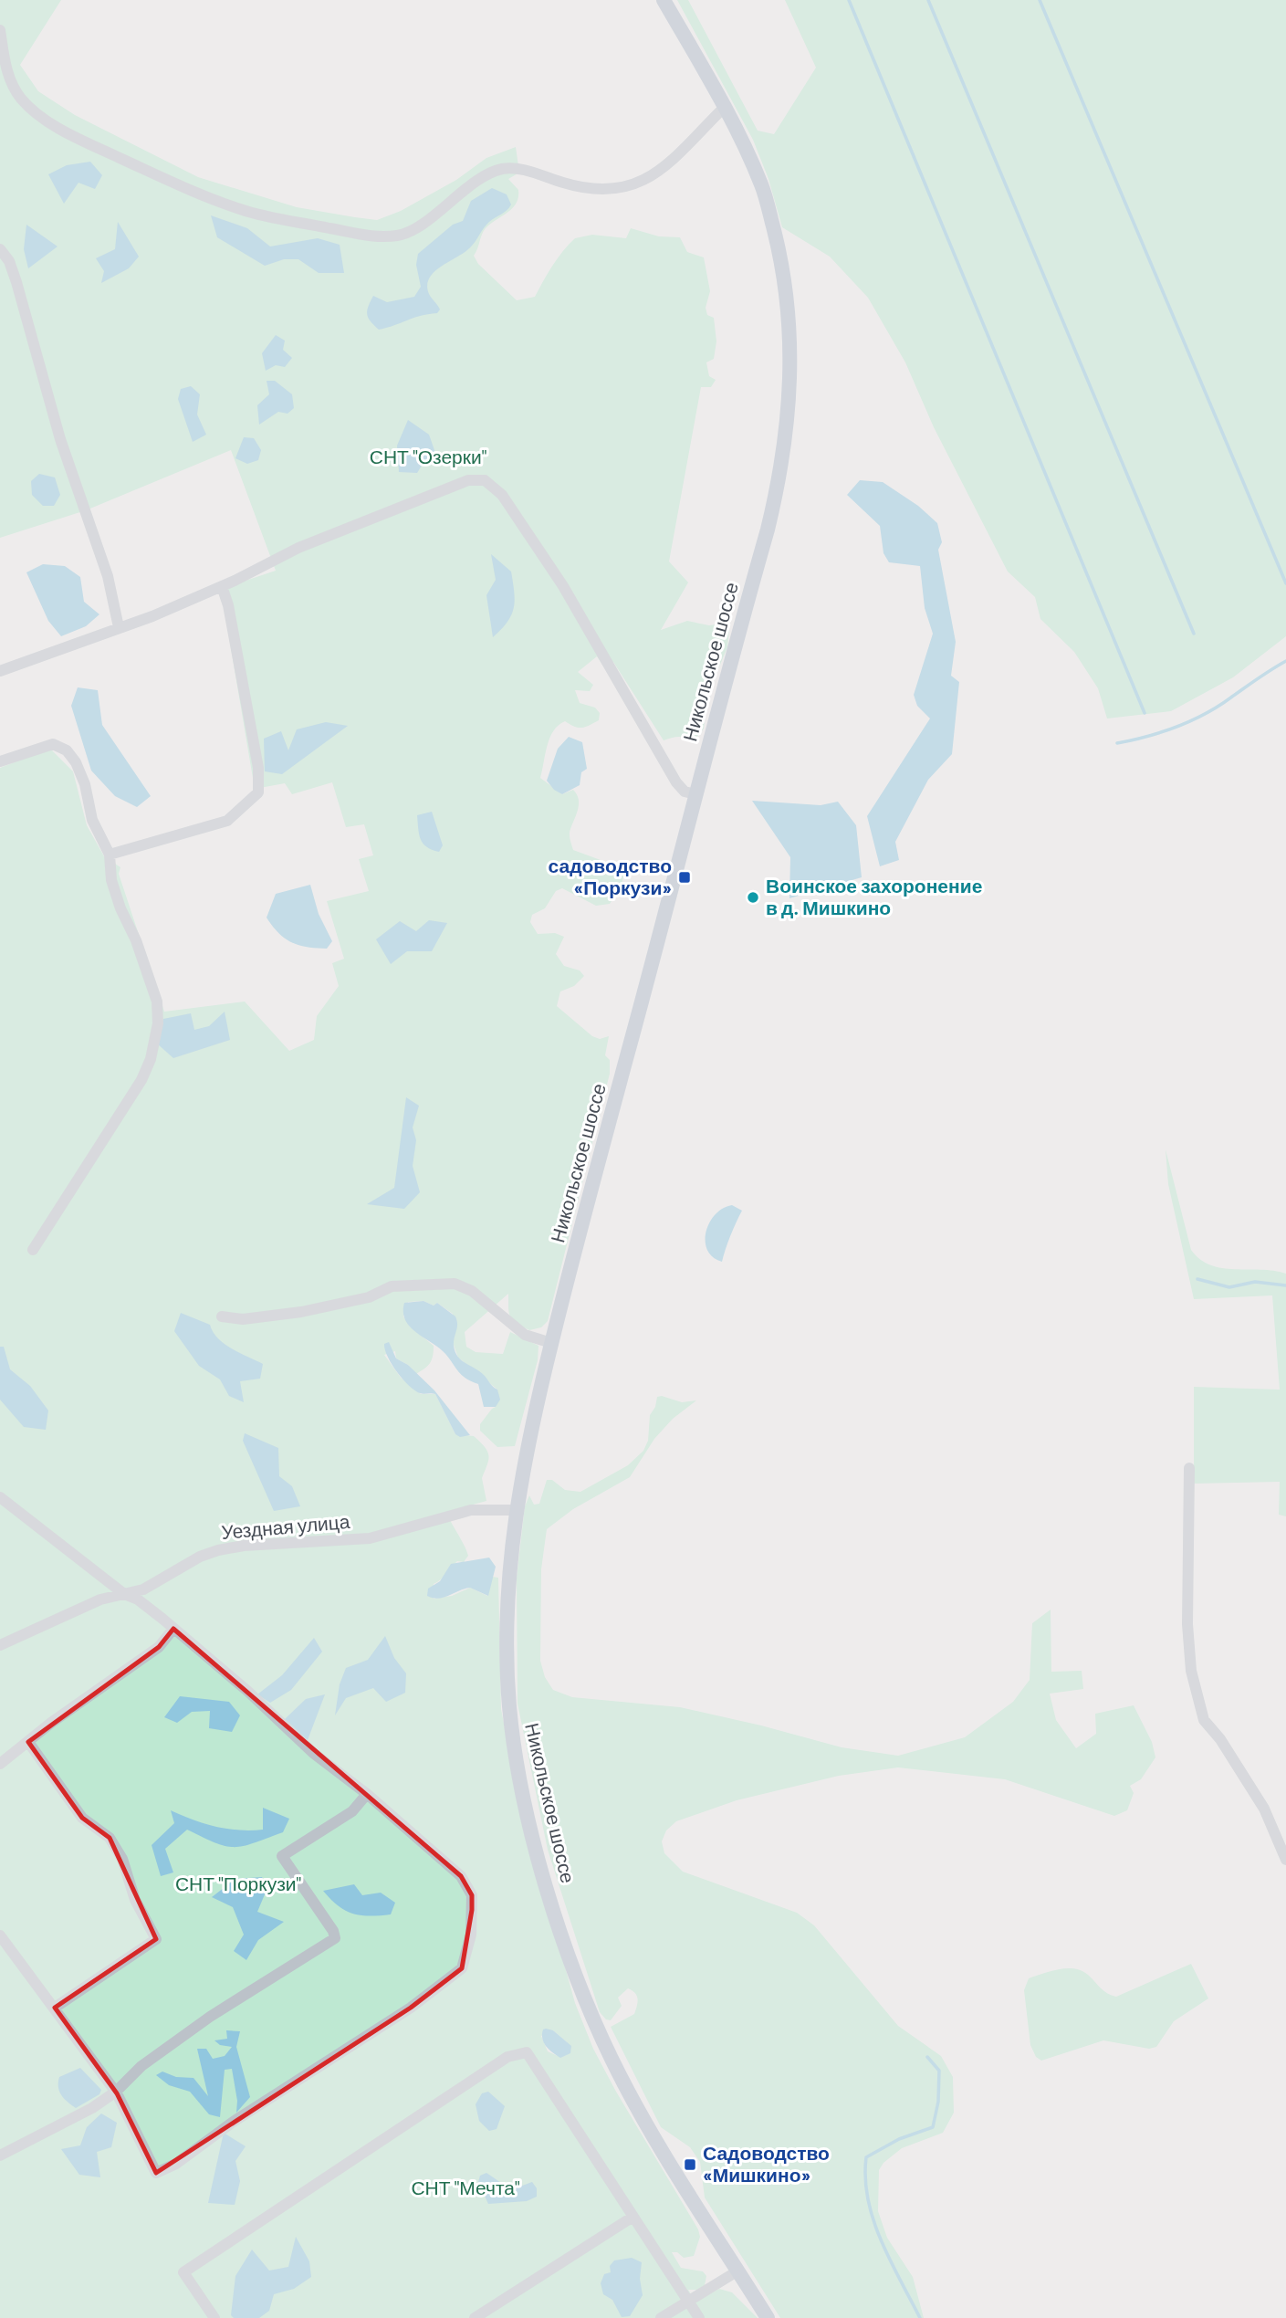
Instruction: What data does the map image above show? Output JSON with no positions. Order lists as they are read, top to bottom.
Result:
{
  "streets": {
    "main road": ["Никольское шоссе"],
    "street": ["Уездная улица"]
  },
  "crossings": [
    ["Никольское шоссе", "Уездная улица"]
  ],
  "parks": ["СНТ \"Озерки\"", "СНТ \"Поркузи\"", "СНТ \"Мечта\""],
  "places": {
    "transit": ["садоводство «Поркузи»", "Садоводство «Мишкино»"],
    "other": ["Воинское захоронение в д. Мишкино"]
  }
}
